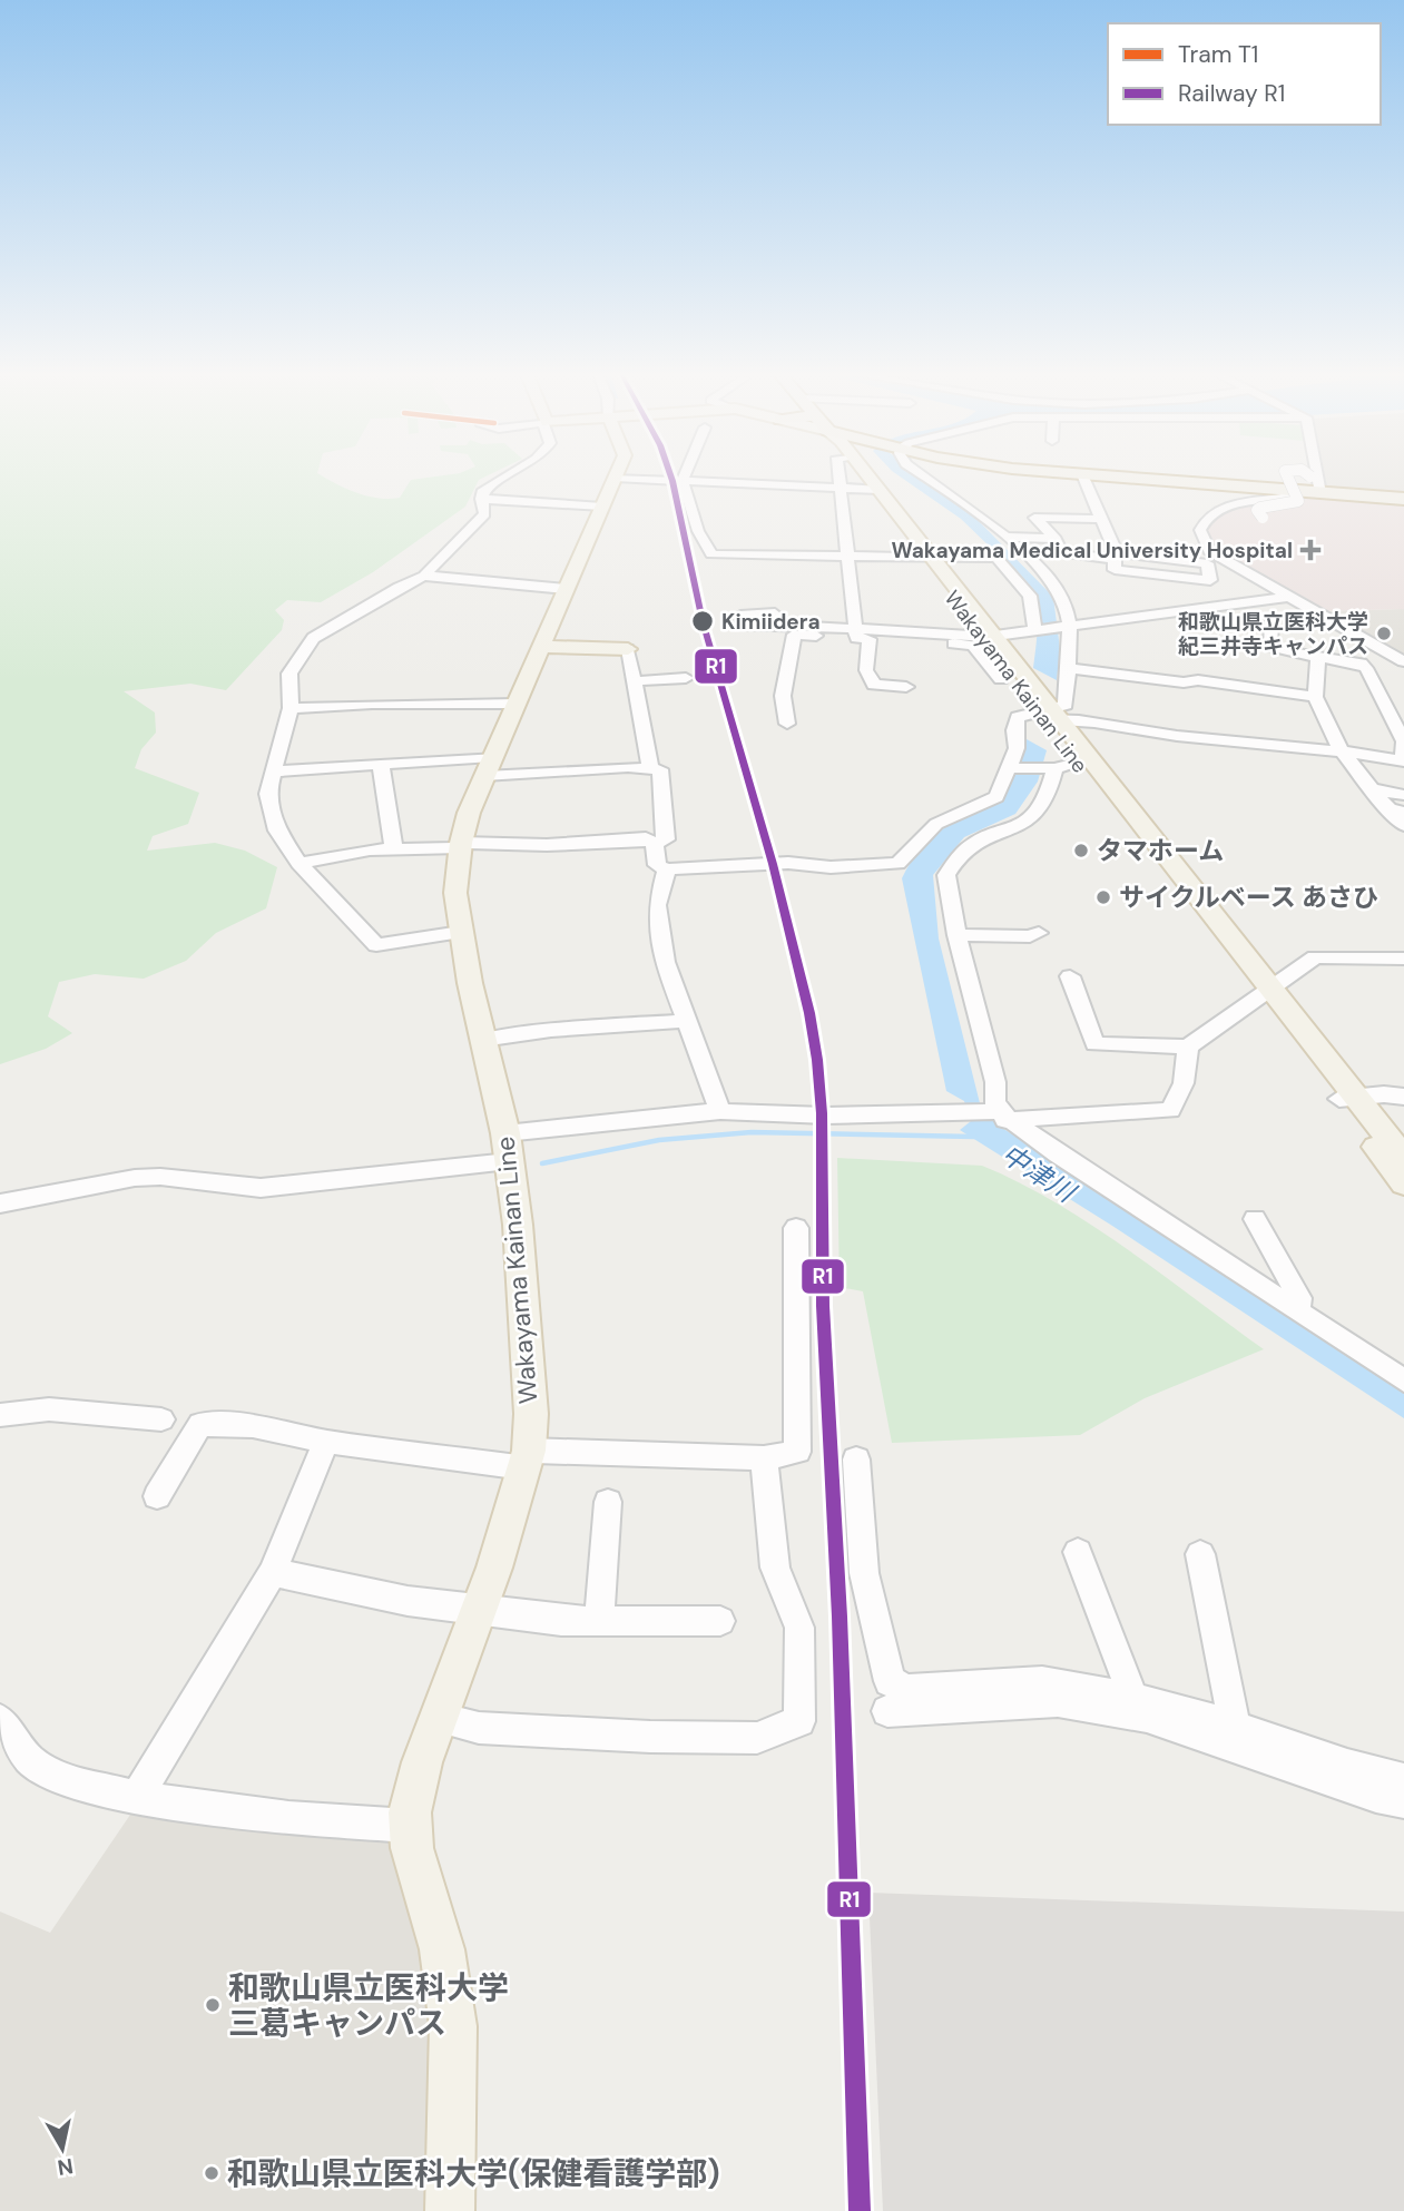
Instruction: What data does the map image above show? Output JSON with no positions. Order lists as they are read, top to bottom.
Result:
{
  "streets": {
    "main road": ["Wakayama Kainan Line"]
  },
  "water": ["中津川"],
  "places": {
    "health": ["Wakayama Medical University Hospital"],
    "other": [
      "Kimiidera",
      "和歌山県立医科大学 紀三井寺キャンパス",
      "タマホーム",
      "サイクルベース あさひ",
      "和歌山県立医科大学 三葛キャンパス",
      "和歌山県立医科大学(保健看護学部)"
    ]
  },
  "lines": ["rail line R1"],
  "legend": ["Tram T1", "Railway R1"],
  "north": "bottom"
}
